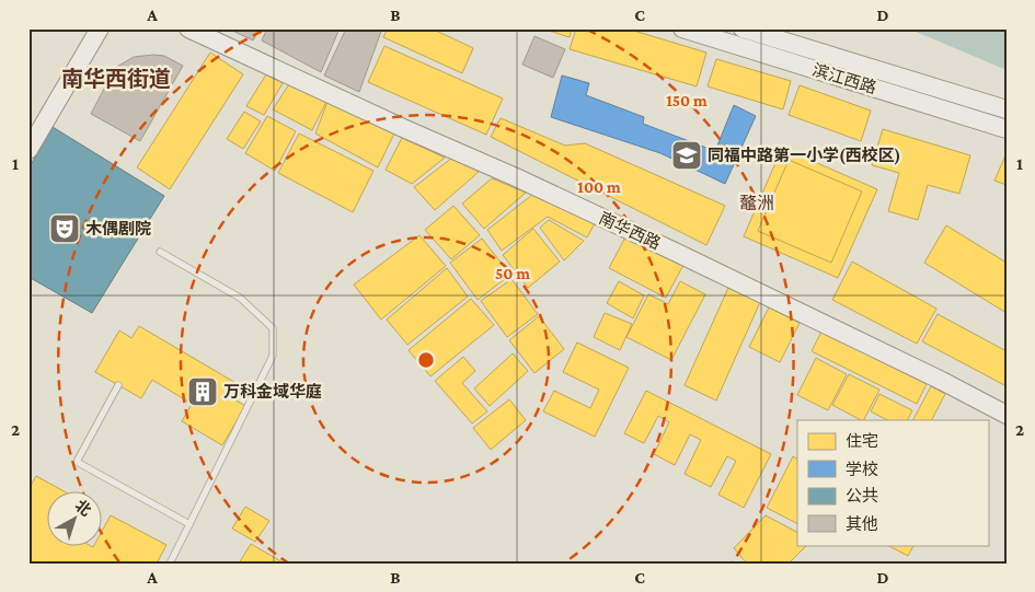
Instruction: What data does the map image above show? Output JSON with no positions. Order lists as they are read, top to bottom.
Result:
{
  "streets": {
    "main road": ["滨江西路", "南华西路"]
  },
  "districts": ["南华西街道", "鼇洲"],
  "places": {
    "school or university": ["同福中路第一小学(西校区)"],
    "theatre": ["木偶剧院"],
    "building": ["万科金域华庭"]
  },
  "legend": [
    "住宅",
    "学校",
    "公共",
    "其他"
  ],
  "north": "top right",
  "grid": {
    "columns": [
      "A",
      "B",
      "C",
      "D"
    ],
    "rows": ["1", "2"]
  },
  "rings": ["150 m", "100 m", "50 m"]
}
